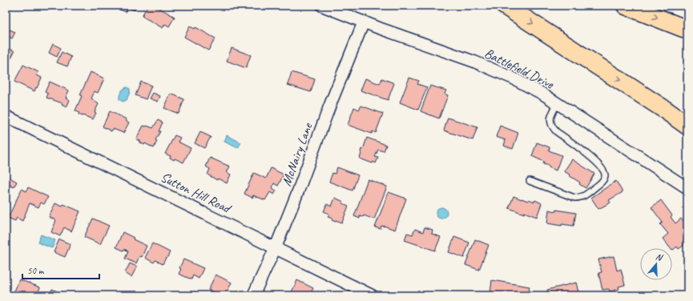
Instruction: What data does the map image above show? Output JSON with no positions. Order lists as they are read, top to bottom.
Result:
{
  "streets": {
    "street": ["Battlefield Drive", "McNairy Lane", "Sutton Hill Road"]
  },
  "crossings": [
    ["Battlefield Drive", "McNairy Lane"],
    ["McNairy Lane", "Sutton Hill Road"]
  ],
  "scale_bar": "50 m",
  "north": "top"
}
